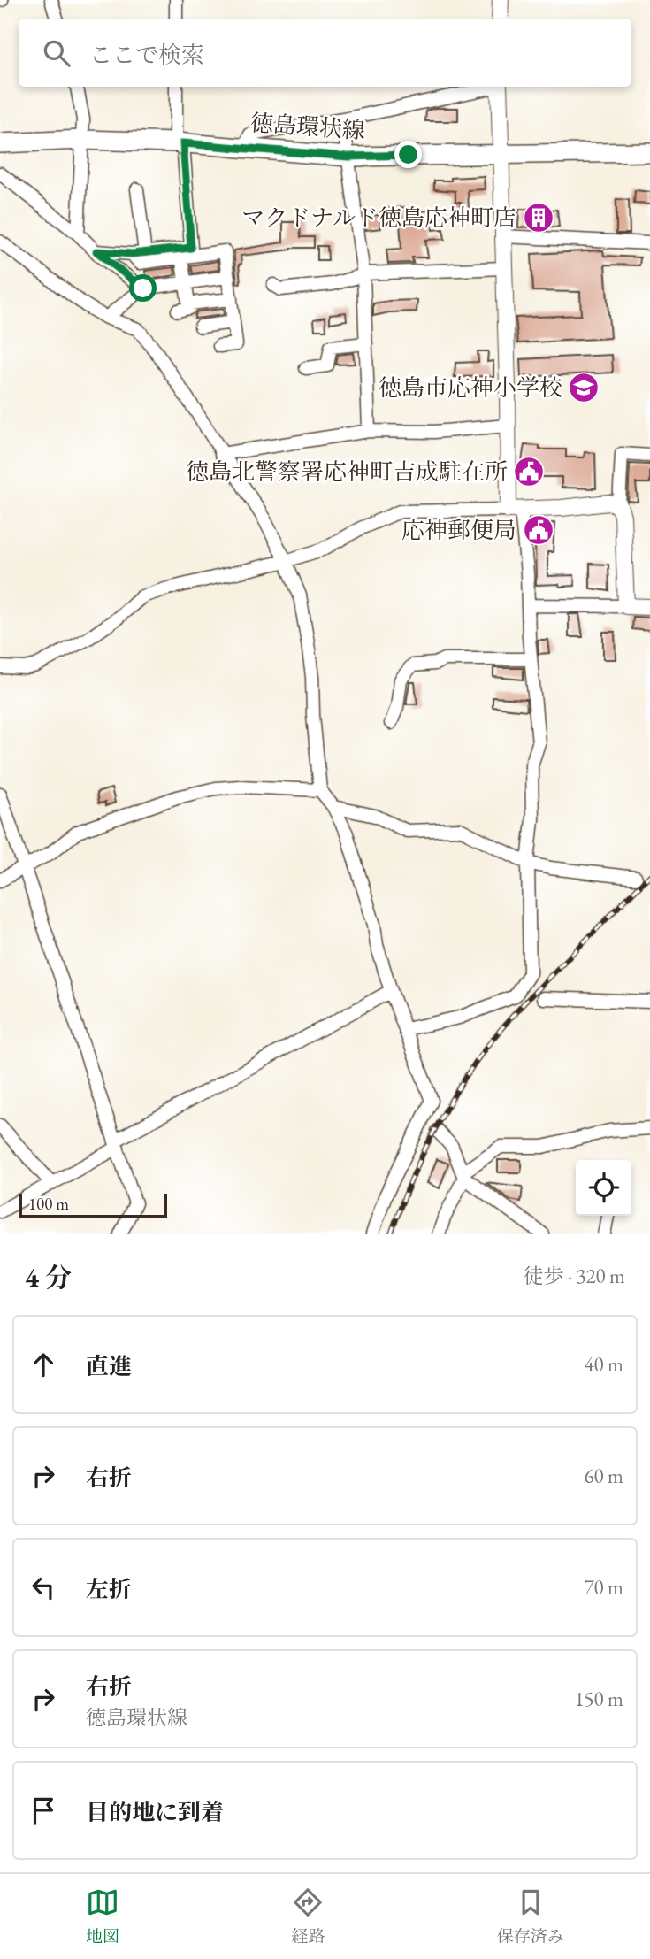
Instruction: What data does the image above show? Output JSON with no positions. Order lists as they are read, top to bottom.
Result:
{
  "streets": {
    "main road": ["徳島環状線"]
  },
  "places": {
    "building": ["マクドナルド徳島応神町店"],
    "school or university": ["徳島市応神小学校"],
    "public building": ["徳島北警察署応神町吉成駐在所", "応神郵便局"]
  },
  "scale_bar": "100 m",
  "page": {
    "search": "ここで検索",
    "scale": "100 m",
    "heading": ["4 分", "徒歩 · 320 m"],
    "list": [
      ["直進", "40 m"],
      ["右折", "60 m"],
      ["左折", "70 m"],
      ["右折", "徳島環状線", "150 m"],
      "目的地に到着"
    ],
    "nav": ["地図", "経路", "保存済み"]
  }
}
